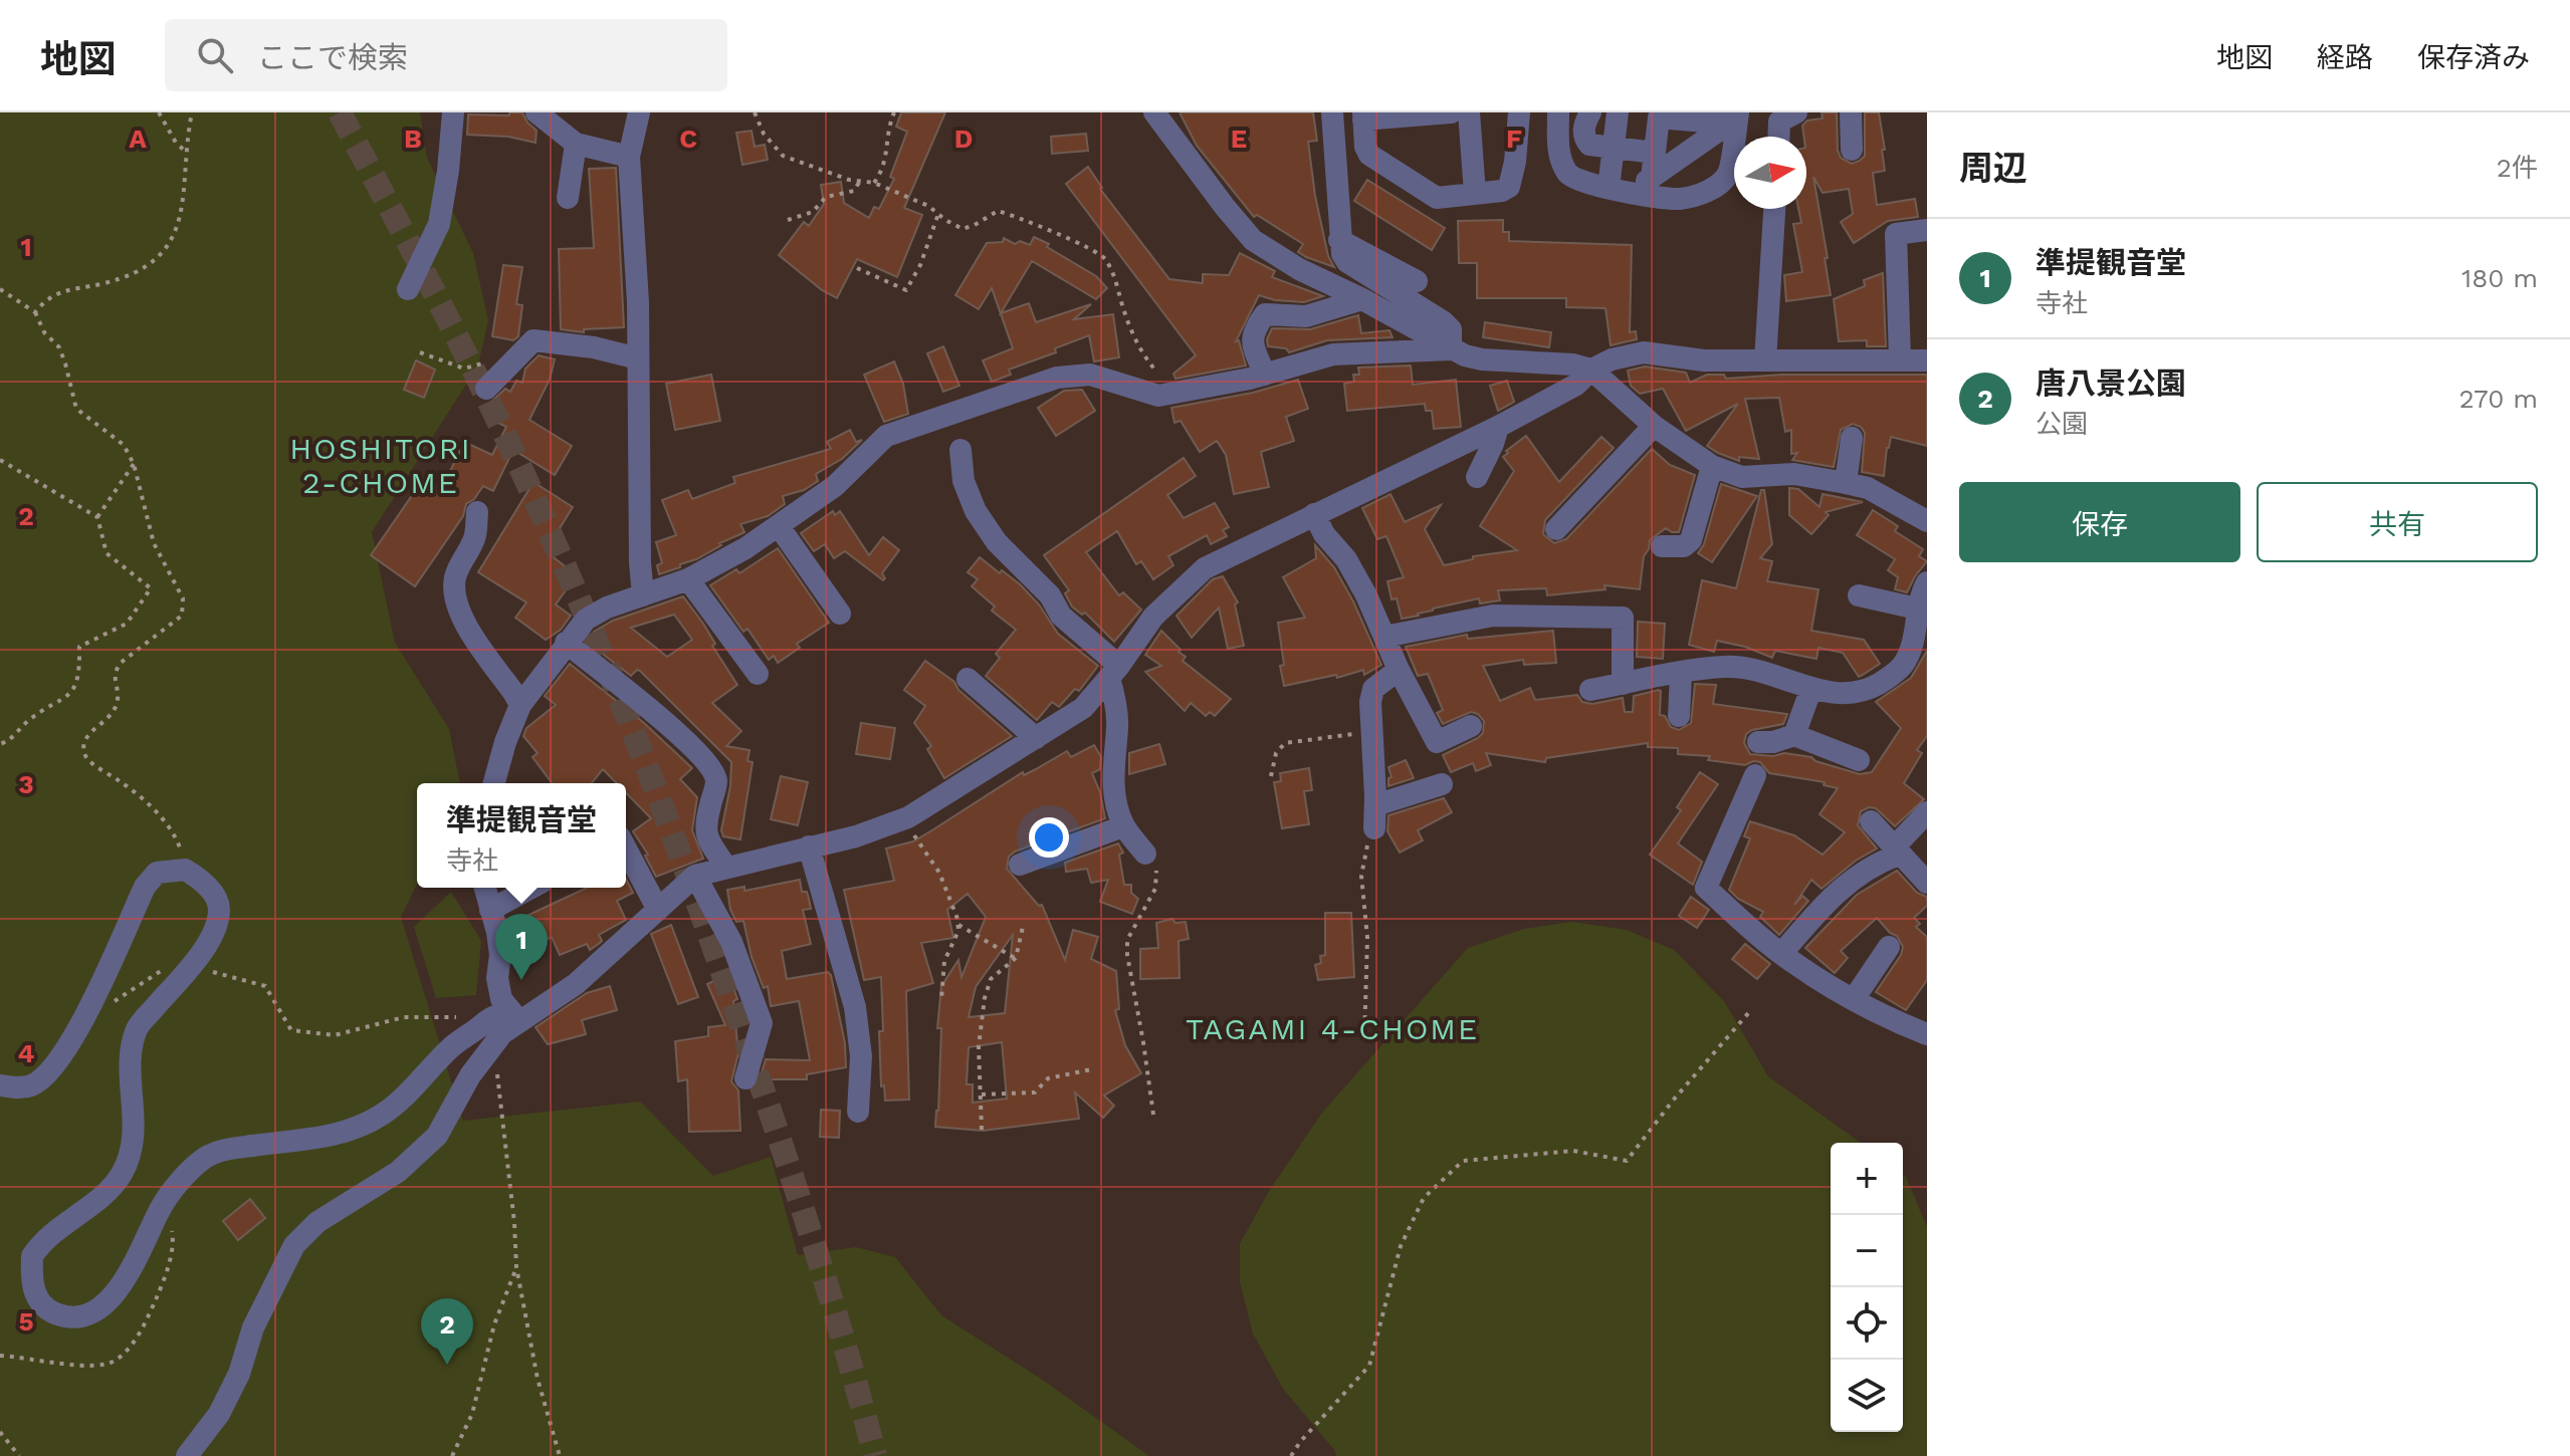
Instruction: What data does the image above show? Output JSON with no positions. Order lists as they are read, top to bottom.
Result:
{
  "districts": ["HOSHITORI 2-CHOME", "TAGAMI 4-CHOME"],
  "north": "right",
  "page": {
    "header": "地図",
    "search": "ここで検索",
    "nav": ["地図", "経路", "保存済み"],
    "heading": ["周辺", "2件"],
    "list": [
      {
        "mark": "1",
        "name": "準提観音堂",
        "note": "寺社",
        "value": "180 m"
      },
      {
        "mark": "2",
        "name": "唐八景公園",
        "note": "公園",
        "value": "270 m"
      }
    ],
    "buttons": ["保存", "共有"],
    "popup": ["準提観音堂", "寺社"],
    "pins": ["1", "2"],
    "map_buttons": ["+", "−"]
  },
  "grid": {
    "columns": [
      "A",
      "B",
      "C",
      "D",
      "E",
      "F"
    ],
    "rows": [
      "1",
      "2",
      "3",
      "4",
      "5"
    ]
  }
}
